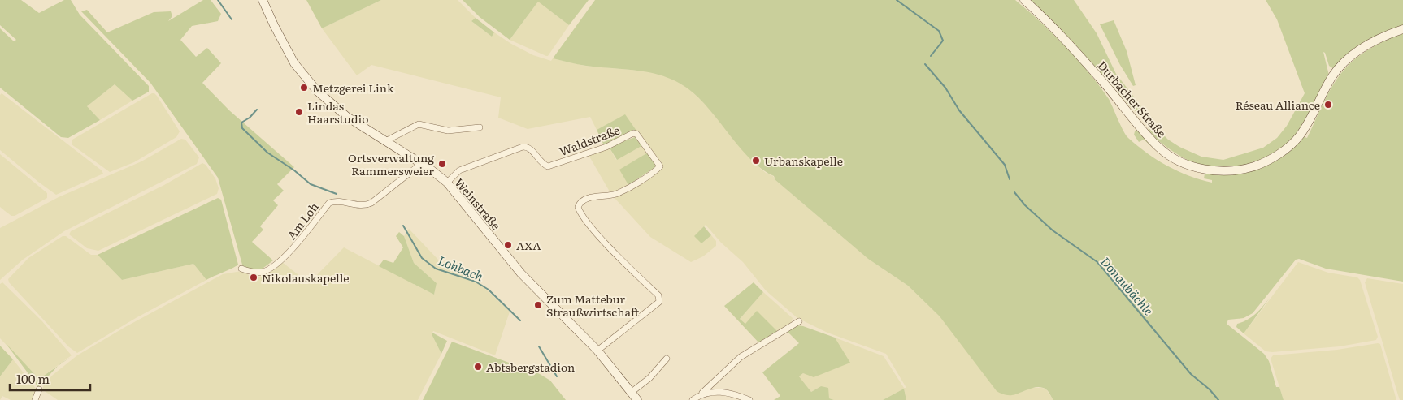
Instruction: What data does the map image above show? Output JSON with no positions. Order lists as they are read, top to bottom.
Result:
{
  "streets": {
    "street": [
      "Durbacher Straße",
      "Waldstraße",
      "Weinstraße",
      "Am Loh"
    ]
  },
  "crossings": [
    ["Waldstraße", "Weinstraße"],
    ["Weinstraße", "Am Loh"]
  ],
  "water": ["Lohbach", "Donaubächle"],
  "places": [
    "Metzgerei Link",
    "Réseau Alliance",
    "Lindas Haarstudio",
    "Urbanskapelle",
    "Ortsverwaltung Rammersweier",
    "AXA",
    "Nikolauskapelle",
    "Zum Mattebur Straußwirtschaft",
    "Abtsbergstadion"
  ],
  "scale_bar": "100 m"
}
